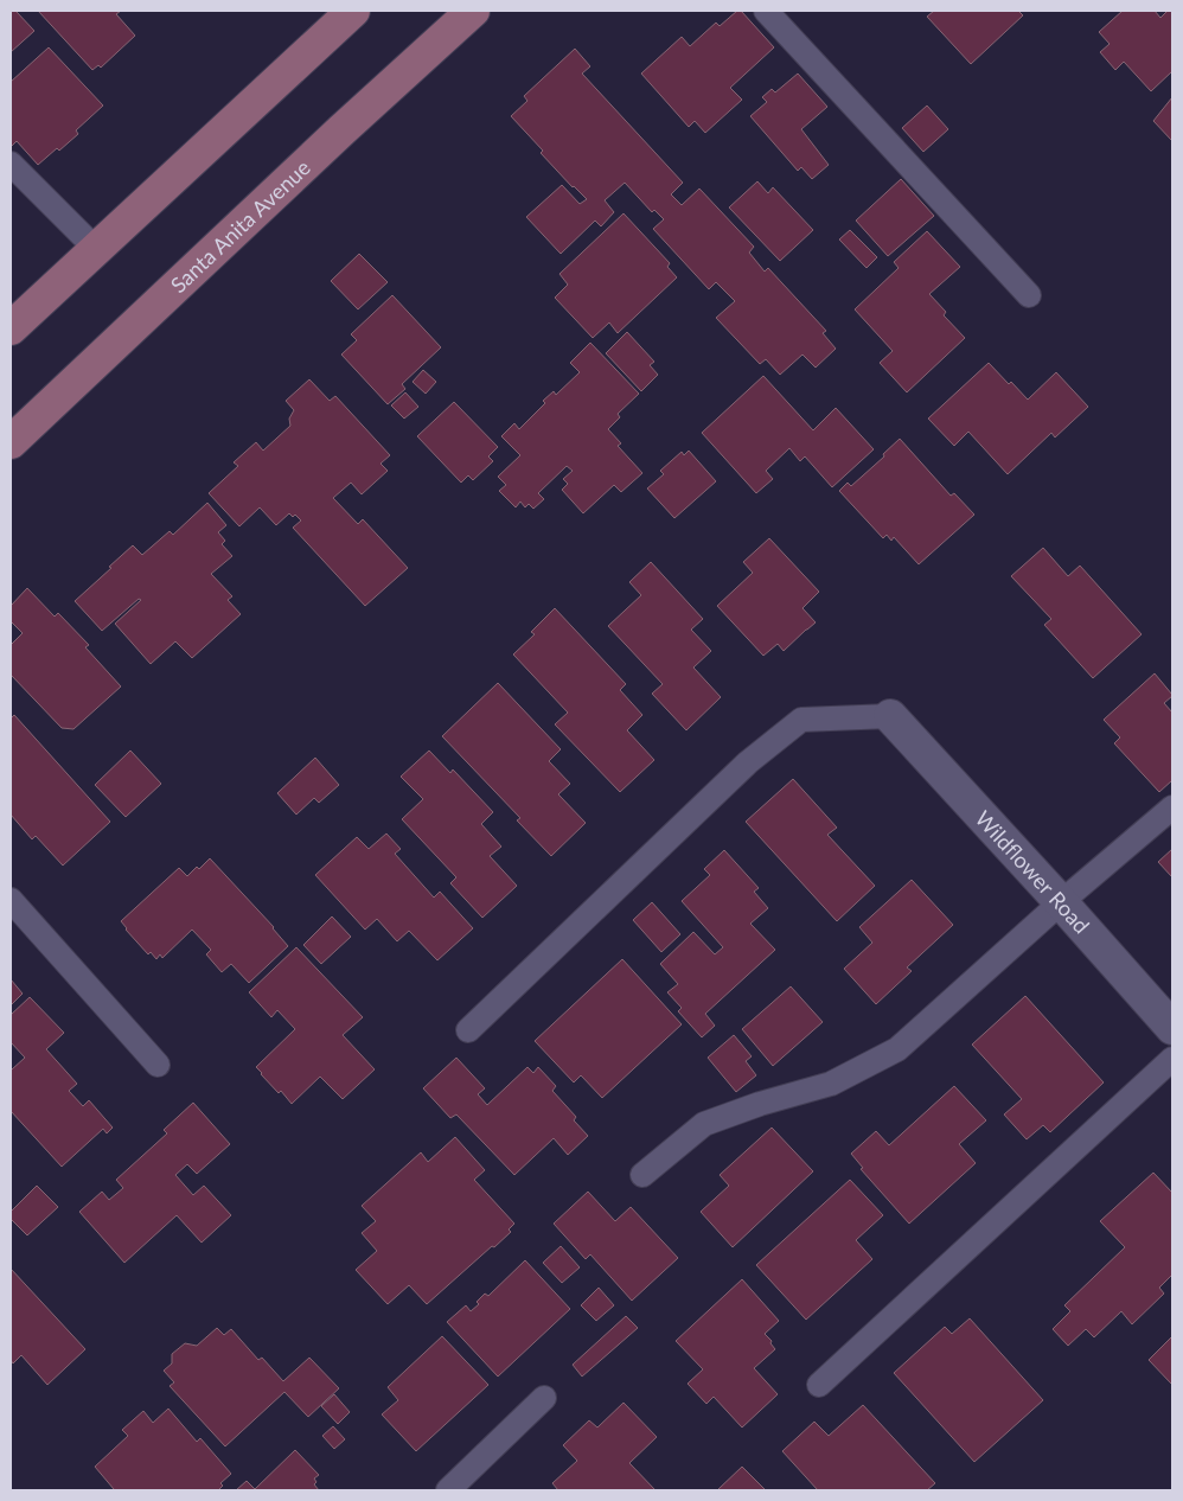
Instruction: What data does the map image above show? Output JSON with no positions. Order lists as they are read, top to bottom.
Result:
{
  "streets": {
    "main road": ["Santa Anita Avenue"],
    "street": ["Wildflower Road"]
  }
}
